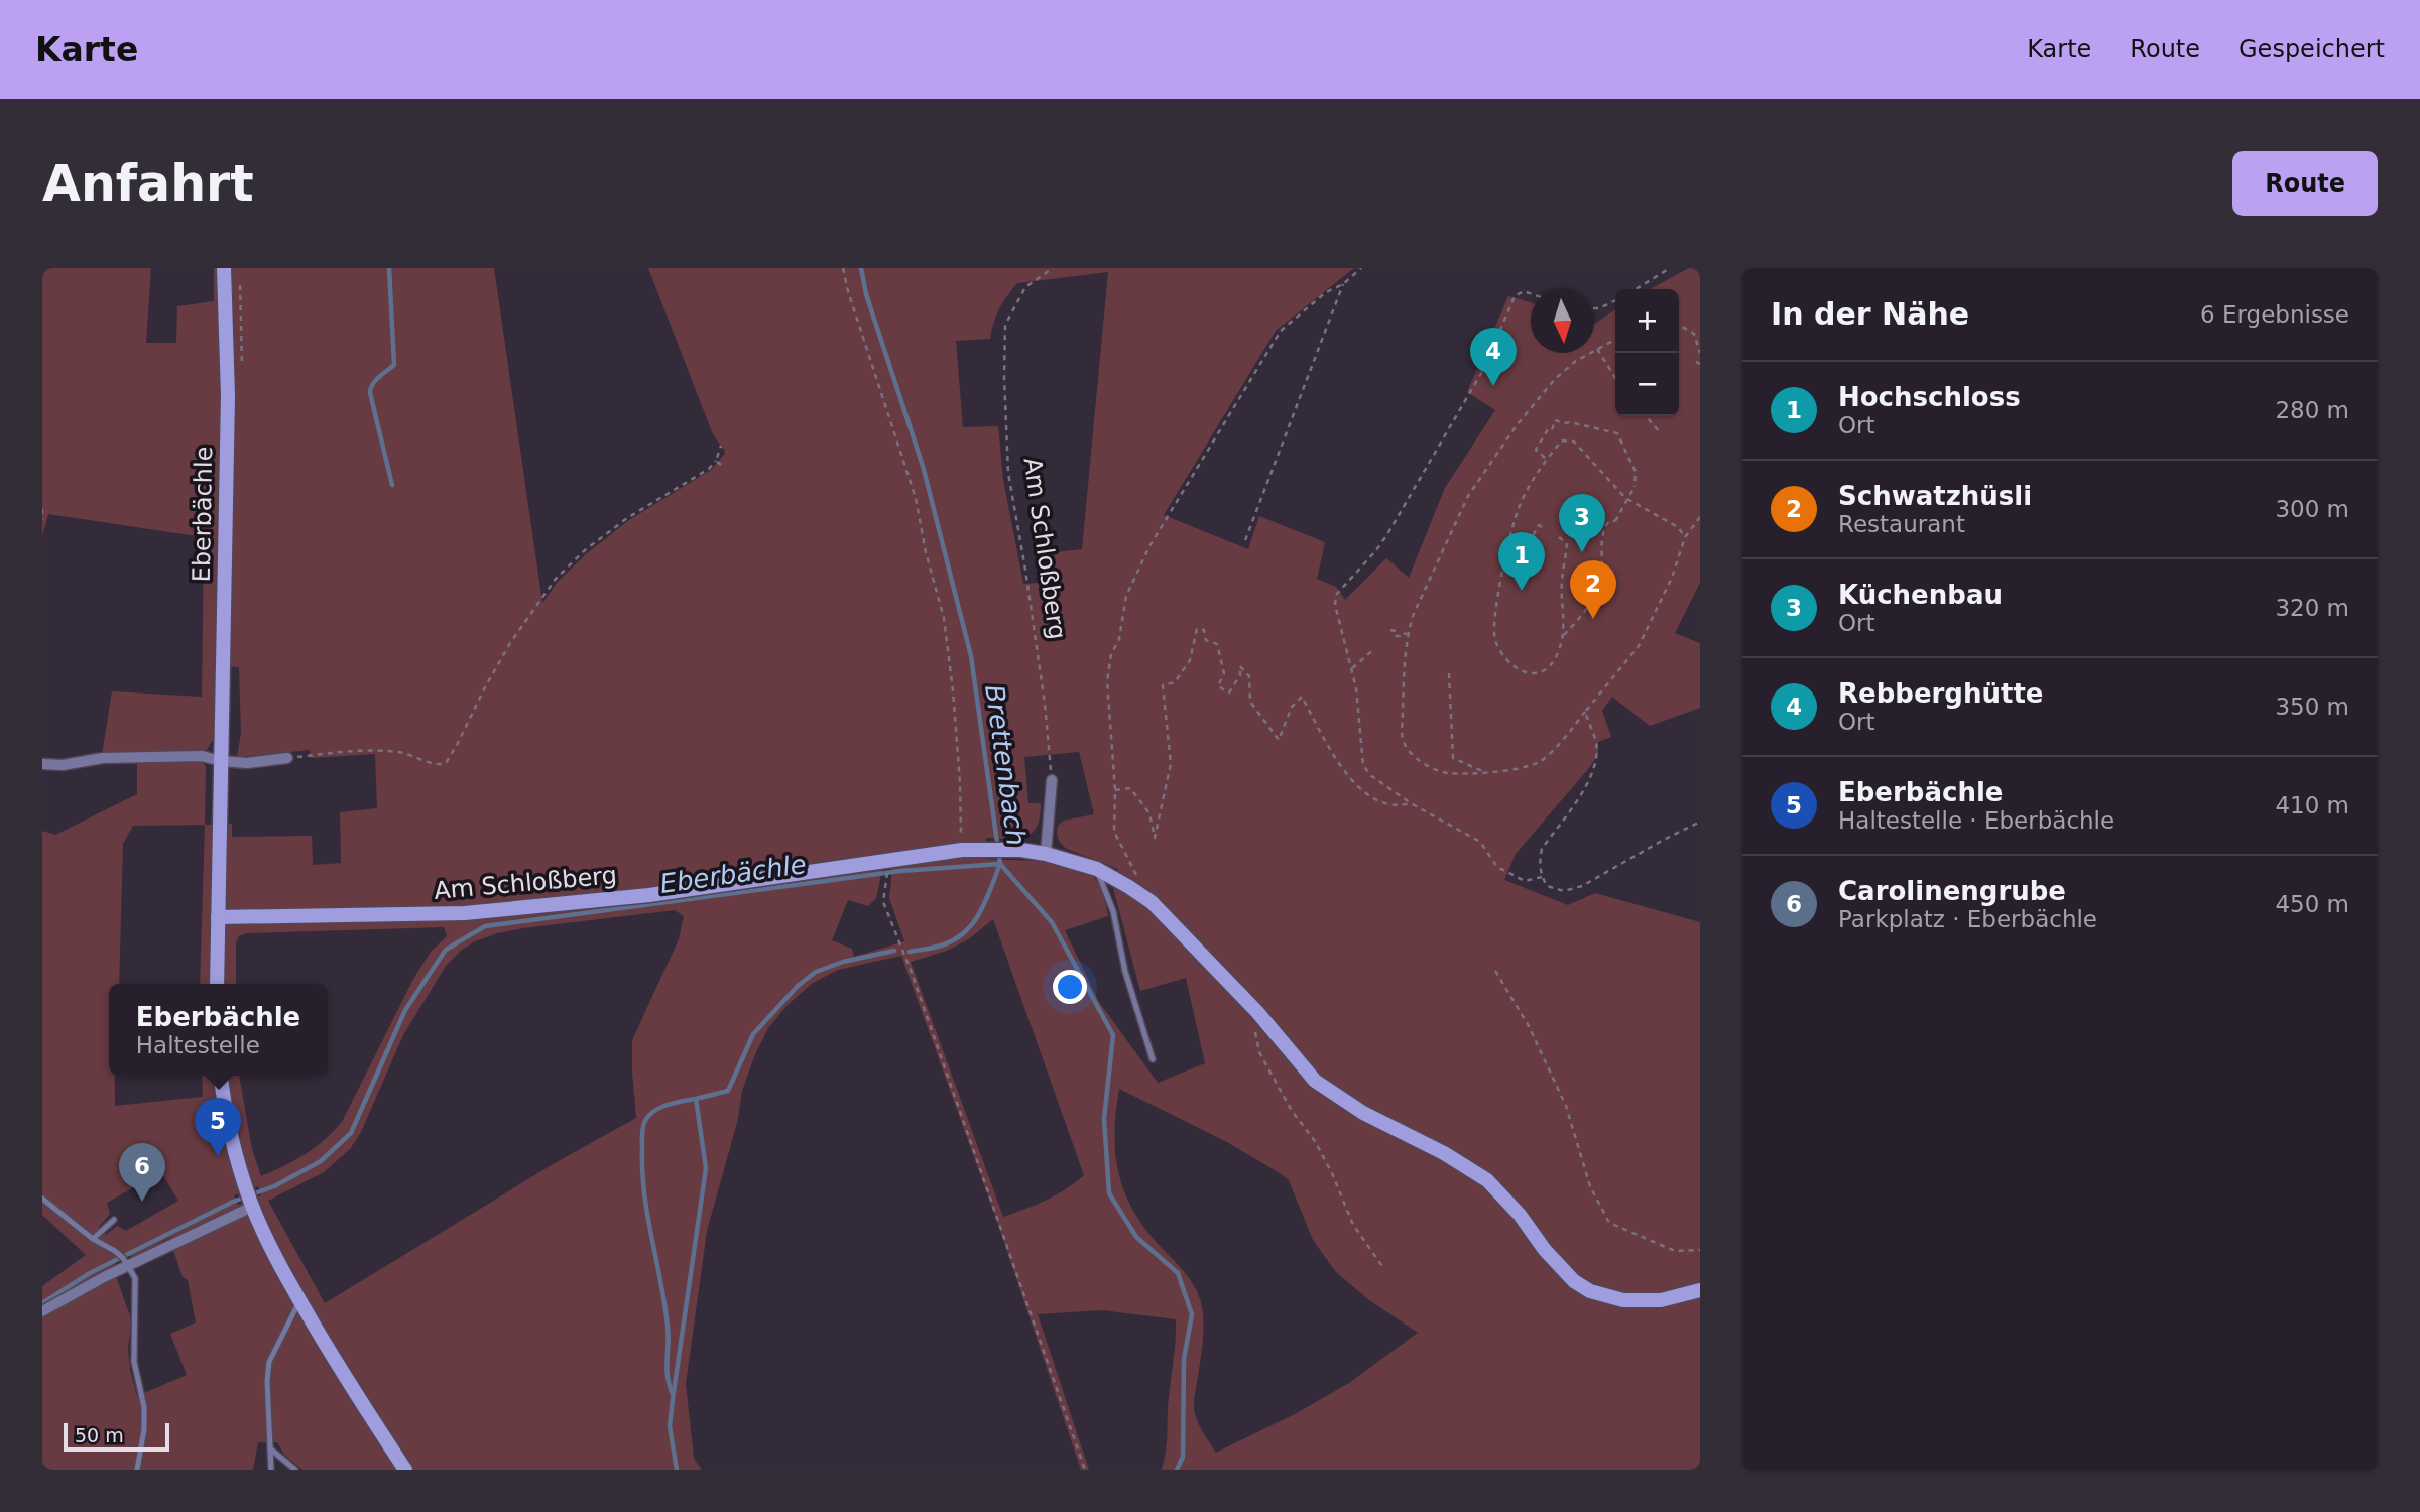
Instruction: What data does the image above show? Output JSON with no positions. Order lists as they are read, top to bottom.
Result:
{
  "streets": {
    "street": ["Eberbächle", "Am Schloßberg"]
  },
  "crossings": [
    ["Eberbächle", "Am Schloßberg"]
  ],
  "water": ["Brettenbach", "Eberbächle"],
  "scale_bar": "50 m",
  "north": "bottom",
  "page": {
    "header": "Karte",
    "nav": ["Karte", "Route", "Gespeichert"],
    "buttons": "Route",
    "title": "Anfahrt",
    "heading": ["In der Nähe", "6 Ergebnisse"],
    "map_buttons": ["+", "−"],
    "pins": [
      "4",
      "3",
      "1",
      "2",
      "5",
      "6"
    ],
    "list": [
      {
        "mark": "1",
        "name": "Hochschloss",
        "note": "Ort",
        "value": "280 m"
      },
      {
        "mark": "2",
        "name": "Schwatzhüsli",
        "note": "Restaurant",
        "value": "300 m"
      },
      {
        "mark": "3",
        "name": "Küchenbau",
        "note": "Ort",
        "value": "320 m"
      },
      {
        "mark": "4",
        "name": "Rebberghütte",
        "note": "Ort",
        "value": "350 m"
      },
      {
        "mark": "5",
        "name": "Eberbächle",
        "note": "Haltestelle · Eberbächle",
        "value": "410 m"
      },
      {
        "mark": "6",
        "name": "Carolinengrube",
        "note": "Parkplatz · Eberbächle",
        "value": "450 m"
      }
    ],
    "popup": ["Eberbächle", "Haltestelle"],
    "scale": "50 m"
  }
}
